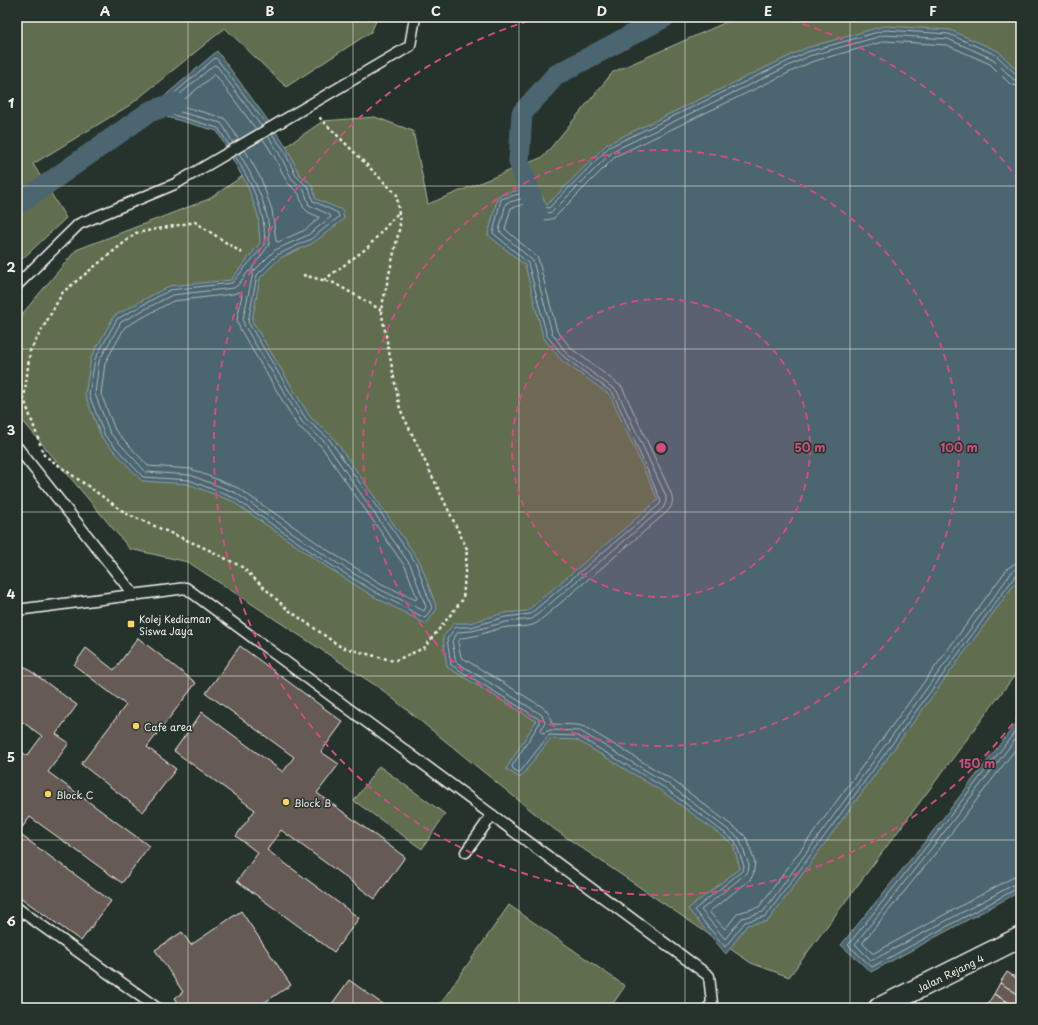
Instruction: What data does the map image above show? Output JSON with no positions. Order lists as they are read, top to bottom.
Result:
{
  "streets": {
    "street": ["Jalan Rejang 4"]
  },
  "places": {
    "transit": ["Kolej Kediaman Siswa Jaya"],
    "other": ["Cafe area", "Block C", "Block B"]
  },
  "grid": {
    "columns": [
      "A",
      "B",
      "C",
      "D",
      "E",
      "F"
    ],
    "rows": [
      "1",
      "2",
      "3",
      "4",
      "5",
      "6"
    ]
  },
  "rings": ["50 m", "100 m", "150 m"]
}
